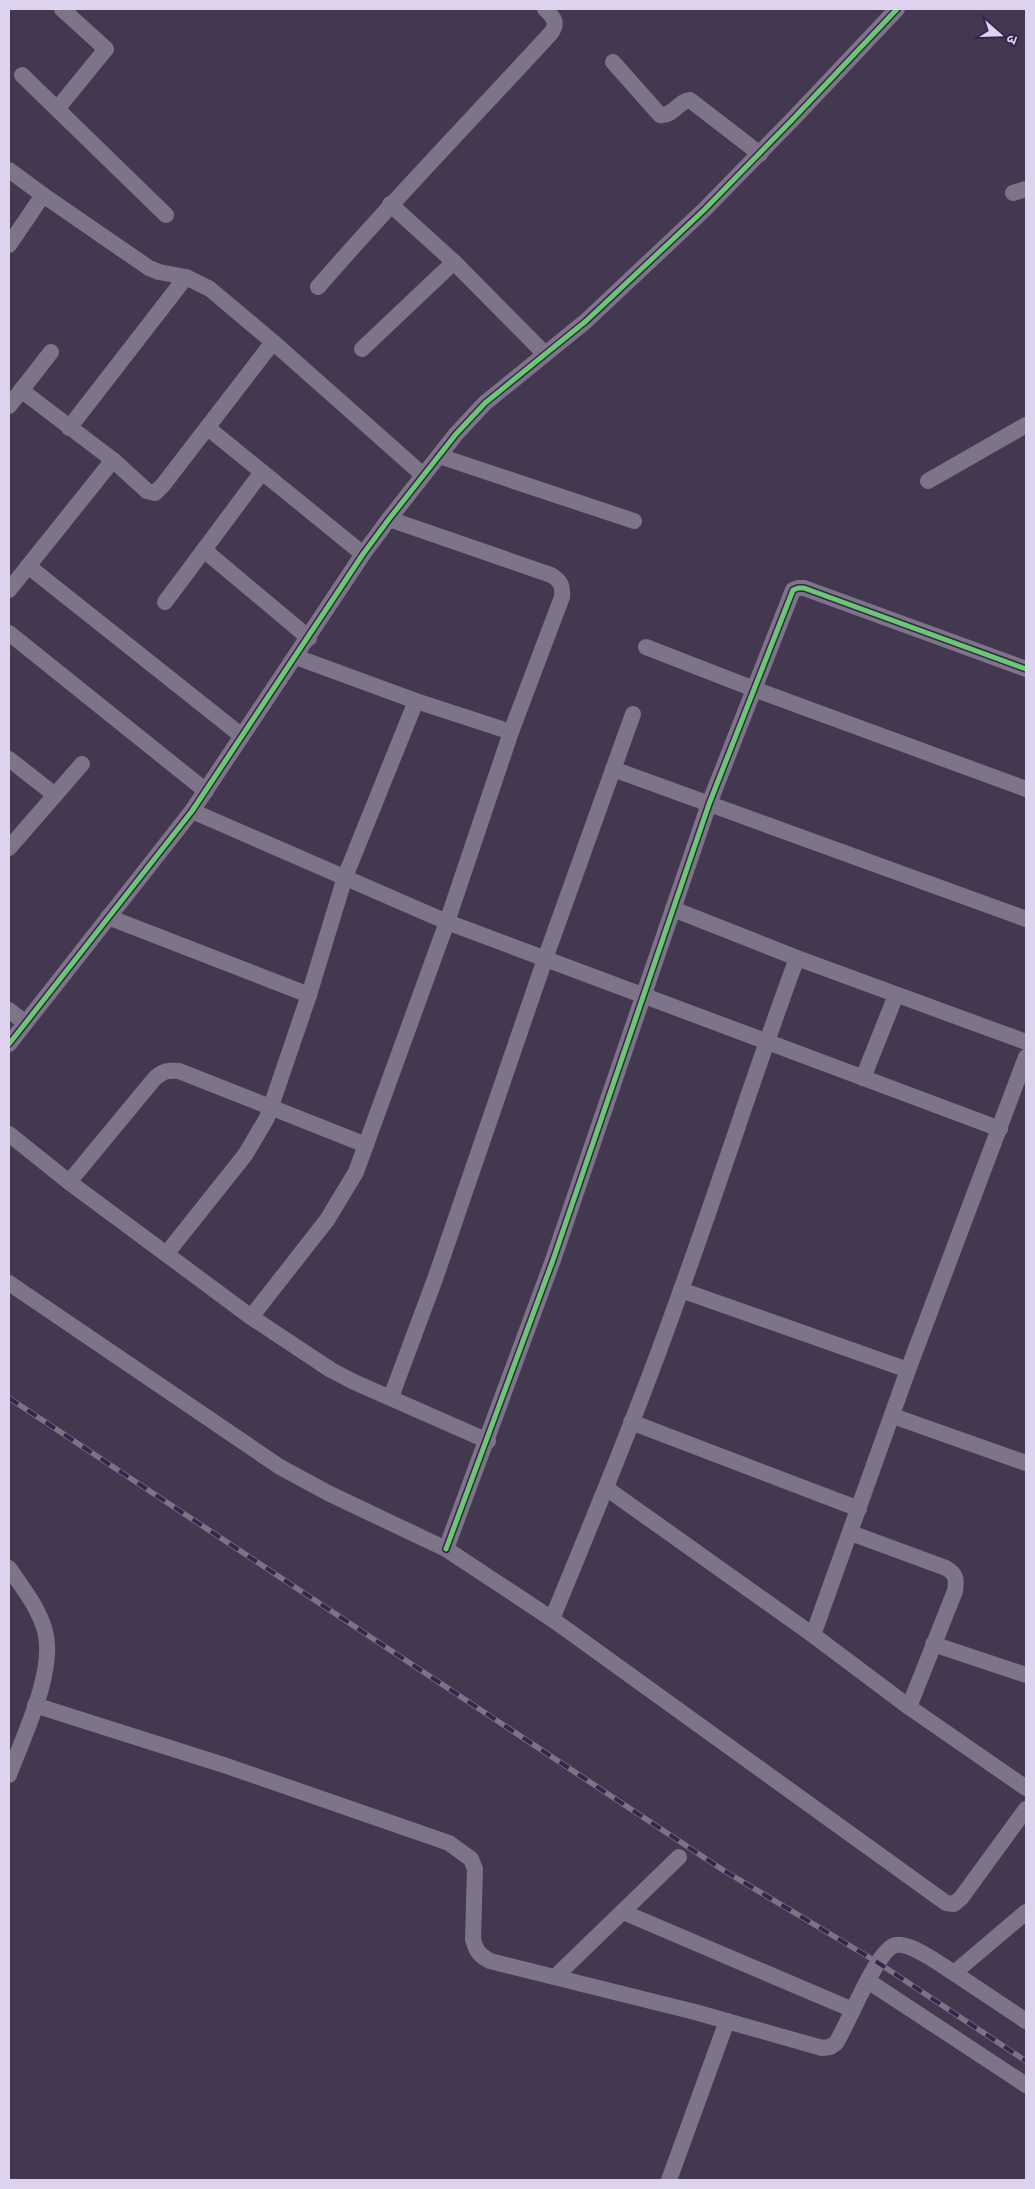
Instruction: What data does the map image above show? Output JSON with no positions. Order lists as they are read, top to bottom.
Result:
{
  "north": "right"
}
